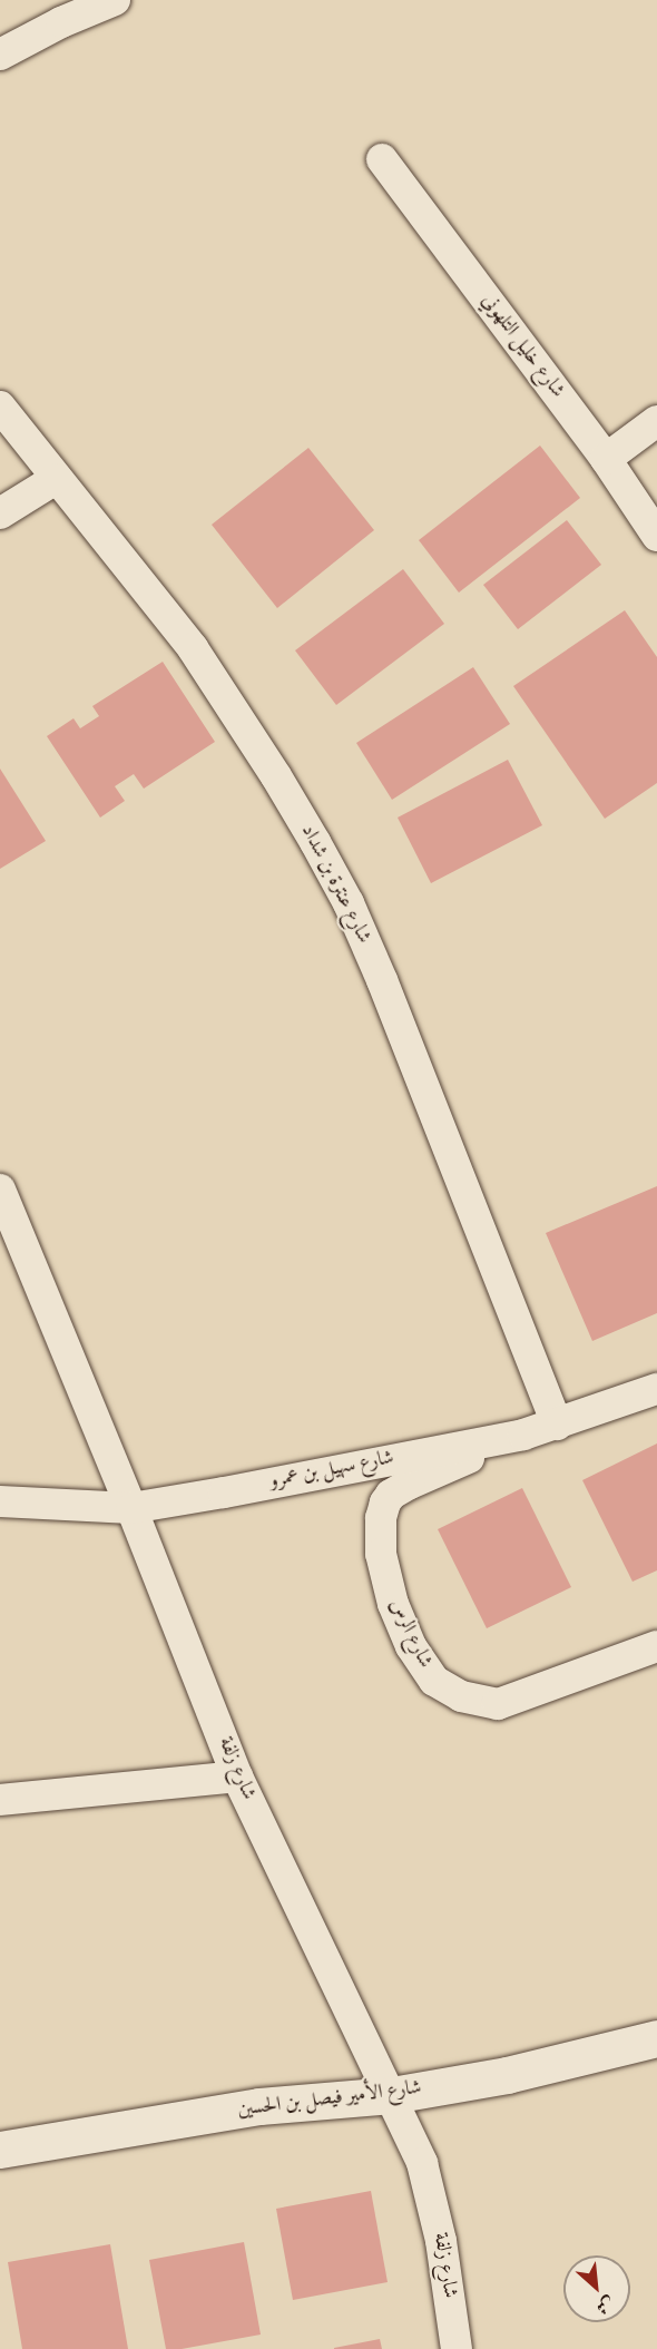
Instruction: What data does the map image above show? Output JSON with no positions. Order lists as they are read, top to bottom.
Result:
{
  "streets": {
    "street": [
      "شارع خليل التلهوني",
      "شارع عنترة بن شداد",
      "شارع سهيل بن عمرو",
      "شارع الرس",
      "شارع زلفة",
      "شارع الأمير فيصل بن الحسين"
    ]
  },
  "crossings": [
    ["شارع عنترة بن شداد", "شارع سهيل بن عمرو"],
    ["شارع سهيل بن عمرو", "شارع الرس"],
    ["شارع سهيل بن عمرو", "شارع زلفة"],
    ["شارع زلفة", "شارع الأمير فيصل بن الحسين"]
  ],
  "north": "bottom right"
}
